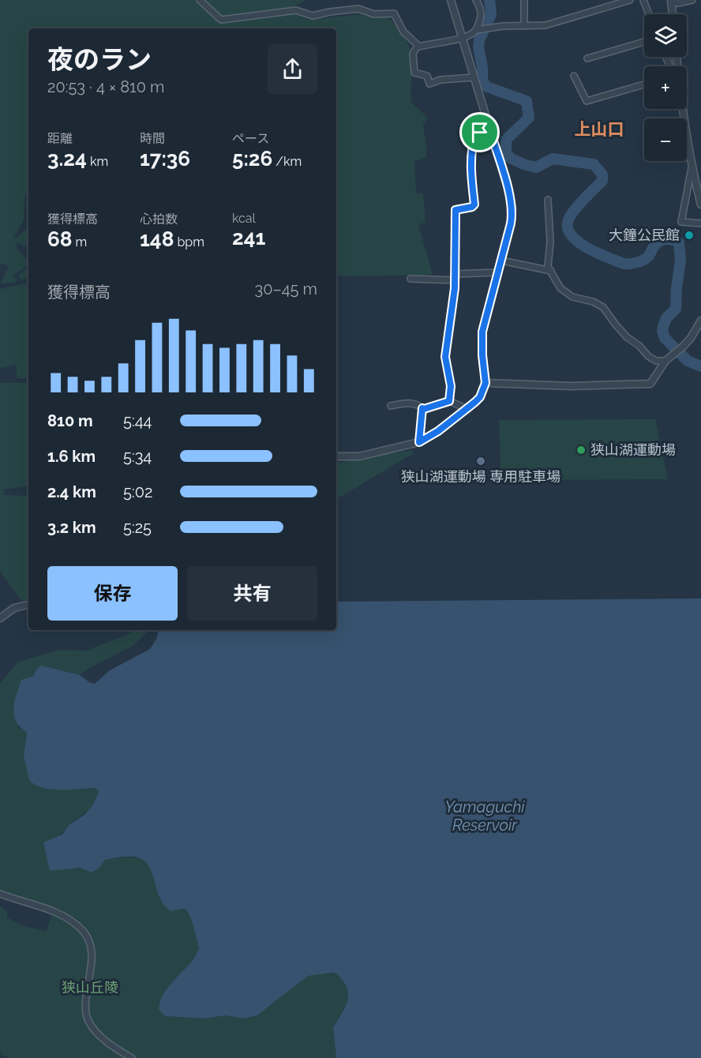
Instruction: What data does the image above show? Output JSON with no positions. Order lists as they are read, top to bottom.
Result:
{
  "districts": ["上山口"],
  "water": ["Yamaguchi Reservoir"],
  "parks": ["狭山丘陵"],
  "places": ["大鐘公民館", "狭山湖運動場", "狭山湖運動場 専用駐車場"],
  "page": {
    "map_buttons": ["+", "−"],
    "heading": ["夜のラン", "20:53 · 4 × 810 m"],
    "stats": [
      ["距離", "3.24 km"],
      ["時間", "17:36"],
      ["ペース", "5:26 /km"],
      ["獲得標高", "68 m"],
      ["心拍数", "148 bpm"],
      ["kcal", "241"]
    ],
    "chart": ["獲得標高", "30–45 m"],
    "list": [
      {
        "name": "810 m",
        "note": "5:44"
      },
      {
        "name": "1.6 km",
        "note": "5:34"
      },
      {
        "name": "2.4 km",
        "note": "5:02"
      },
      {
        "name": "3.2 km",
        "note": "5:25"
      }
    ],
    "buttons": ["保存", "共有"]
  }
}
